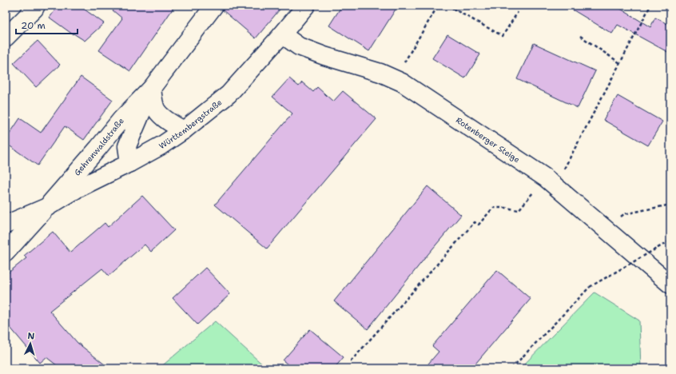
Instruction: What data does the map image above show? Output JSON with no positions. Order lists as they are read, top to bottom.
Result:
{
  "streets": {
    "street": ["Württembergstraße", "Rotenberger Steige", "Gehrenwaldstraße"]
  },
  "crossings": [
    ["Württembergstraße", "Rotenberger Steige"],
    ["Württembergstraße", "Gehrenwaldstraße"]
  ],
  "scale_bar": "20 m",
  "north": "top"
}
